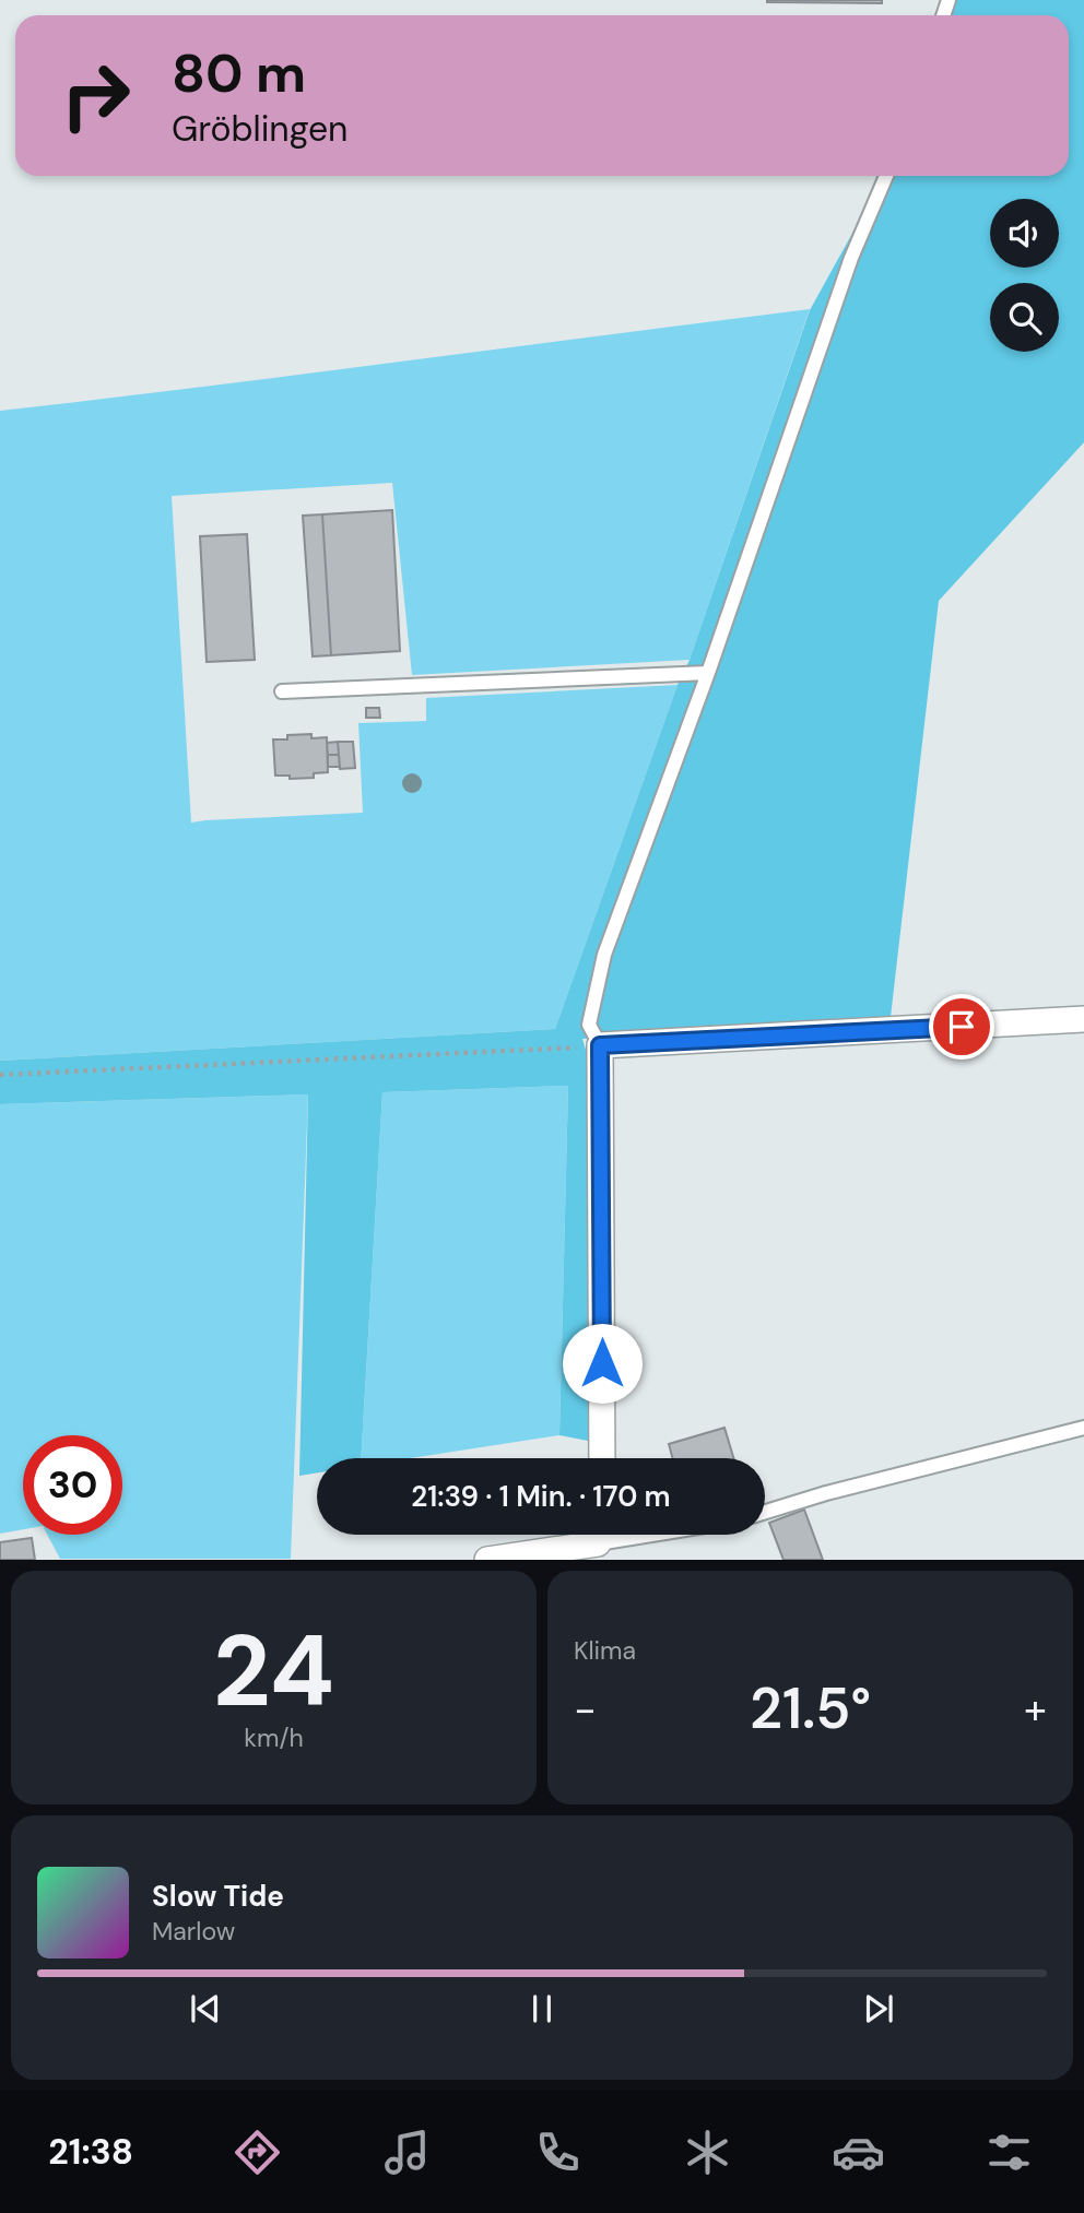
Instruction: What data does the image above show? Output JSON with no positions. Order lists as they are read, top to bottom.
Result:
{
  "page": {
    "turn": ["80 m", "Gröblingen"],
    "limit": "30",
    "trip": "21:39 · 1 Min. · 170 m",
    "tile": [
      ["24", "km/h"],
      "Klima"
    ],
    "heat": ["−", "21.5°", "+"],
    "song": ["Slow Tide", "Marlow"],
    "tabs": "21:38"
  }
}
